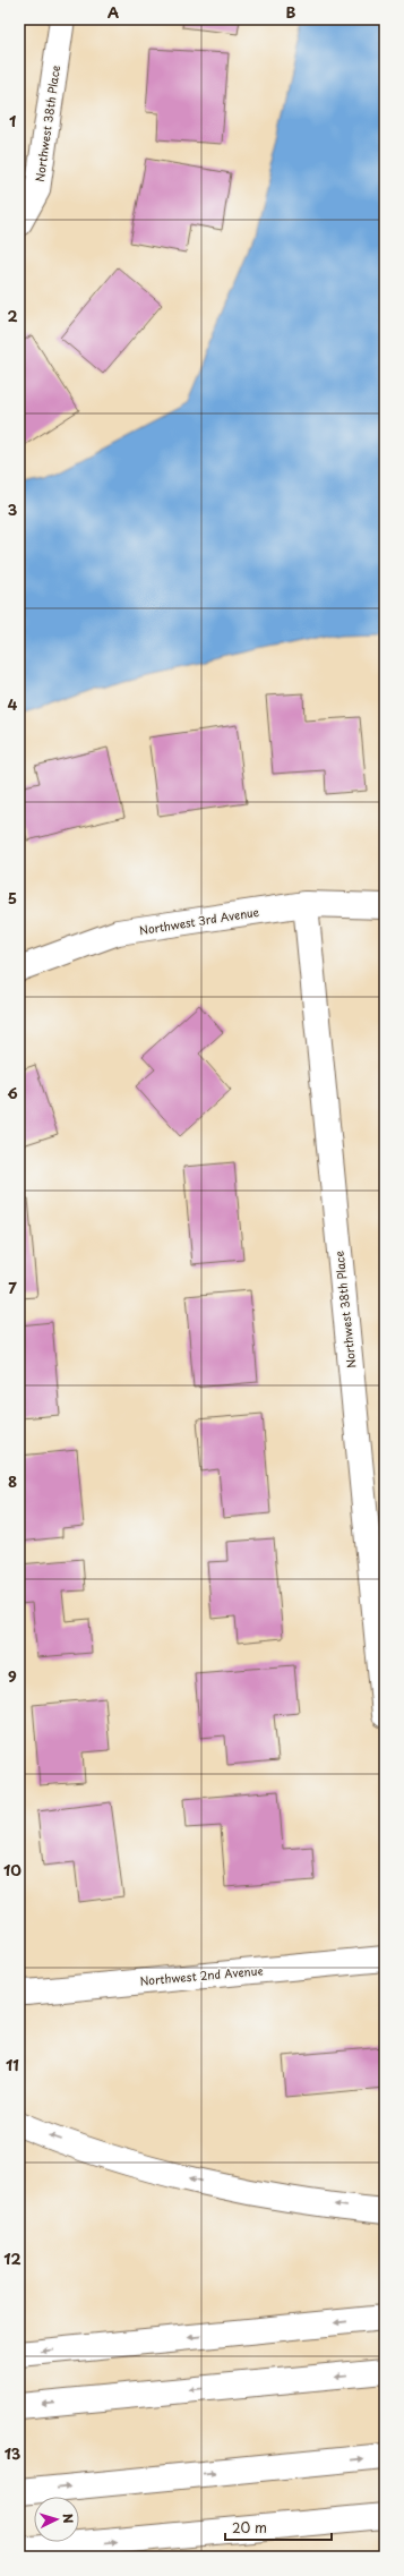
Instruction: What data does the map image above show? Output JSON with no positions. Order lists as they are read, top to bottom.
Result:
{
  "streets": {
    "main road": ["Northwest 38th Place", "Northwest 3rd Avenue", "Northwest 2nd Avenue"]
  },
  "crossings": [
    ["Northwest 38th Place", "Northwest 3rd Avenue"]
  ],
  "scale_bar": "20 m",
  "north": "right",
  "grid": {
    "columns": ["A", "B"],
    "rows": [
      "1",
      "2",
      "3",
      "4",
      "5",
      "6",
      "7",
      "8",
      "9",
      "10",
      "11",
      "12",
      "13"
    ]
  }
}
